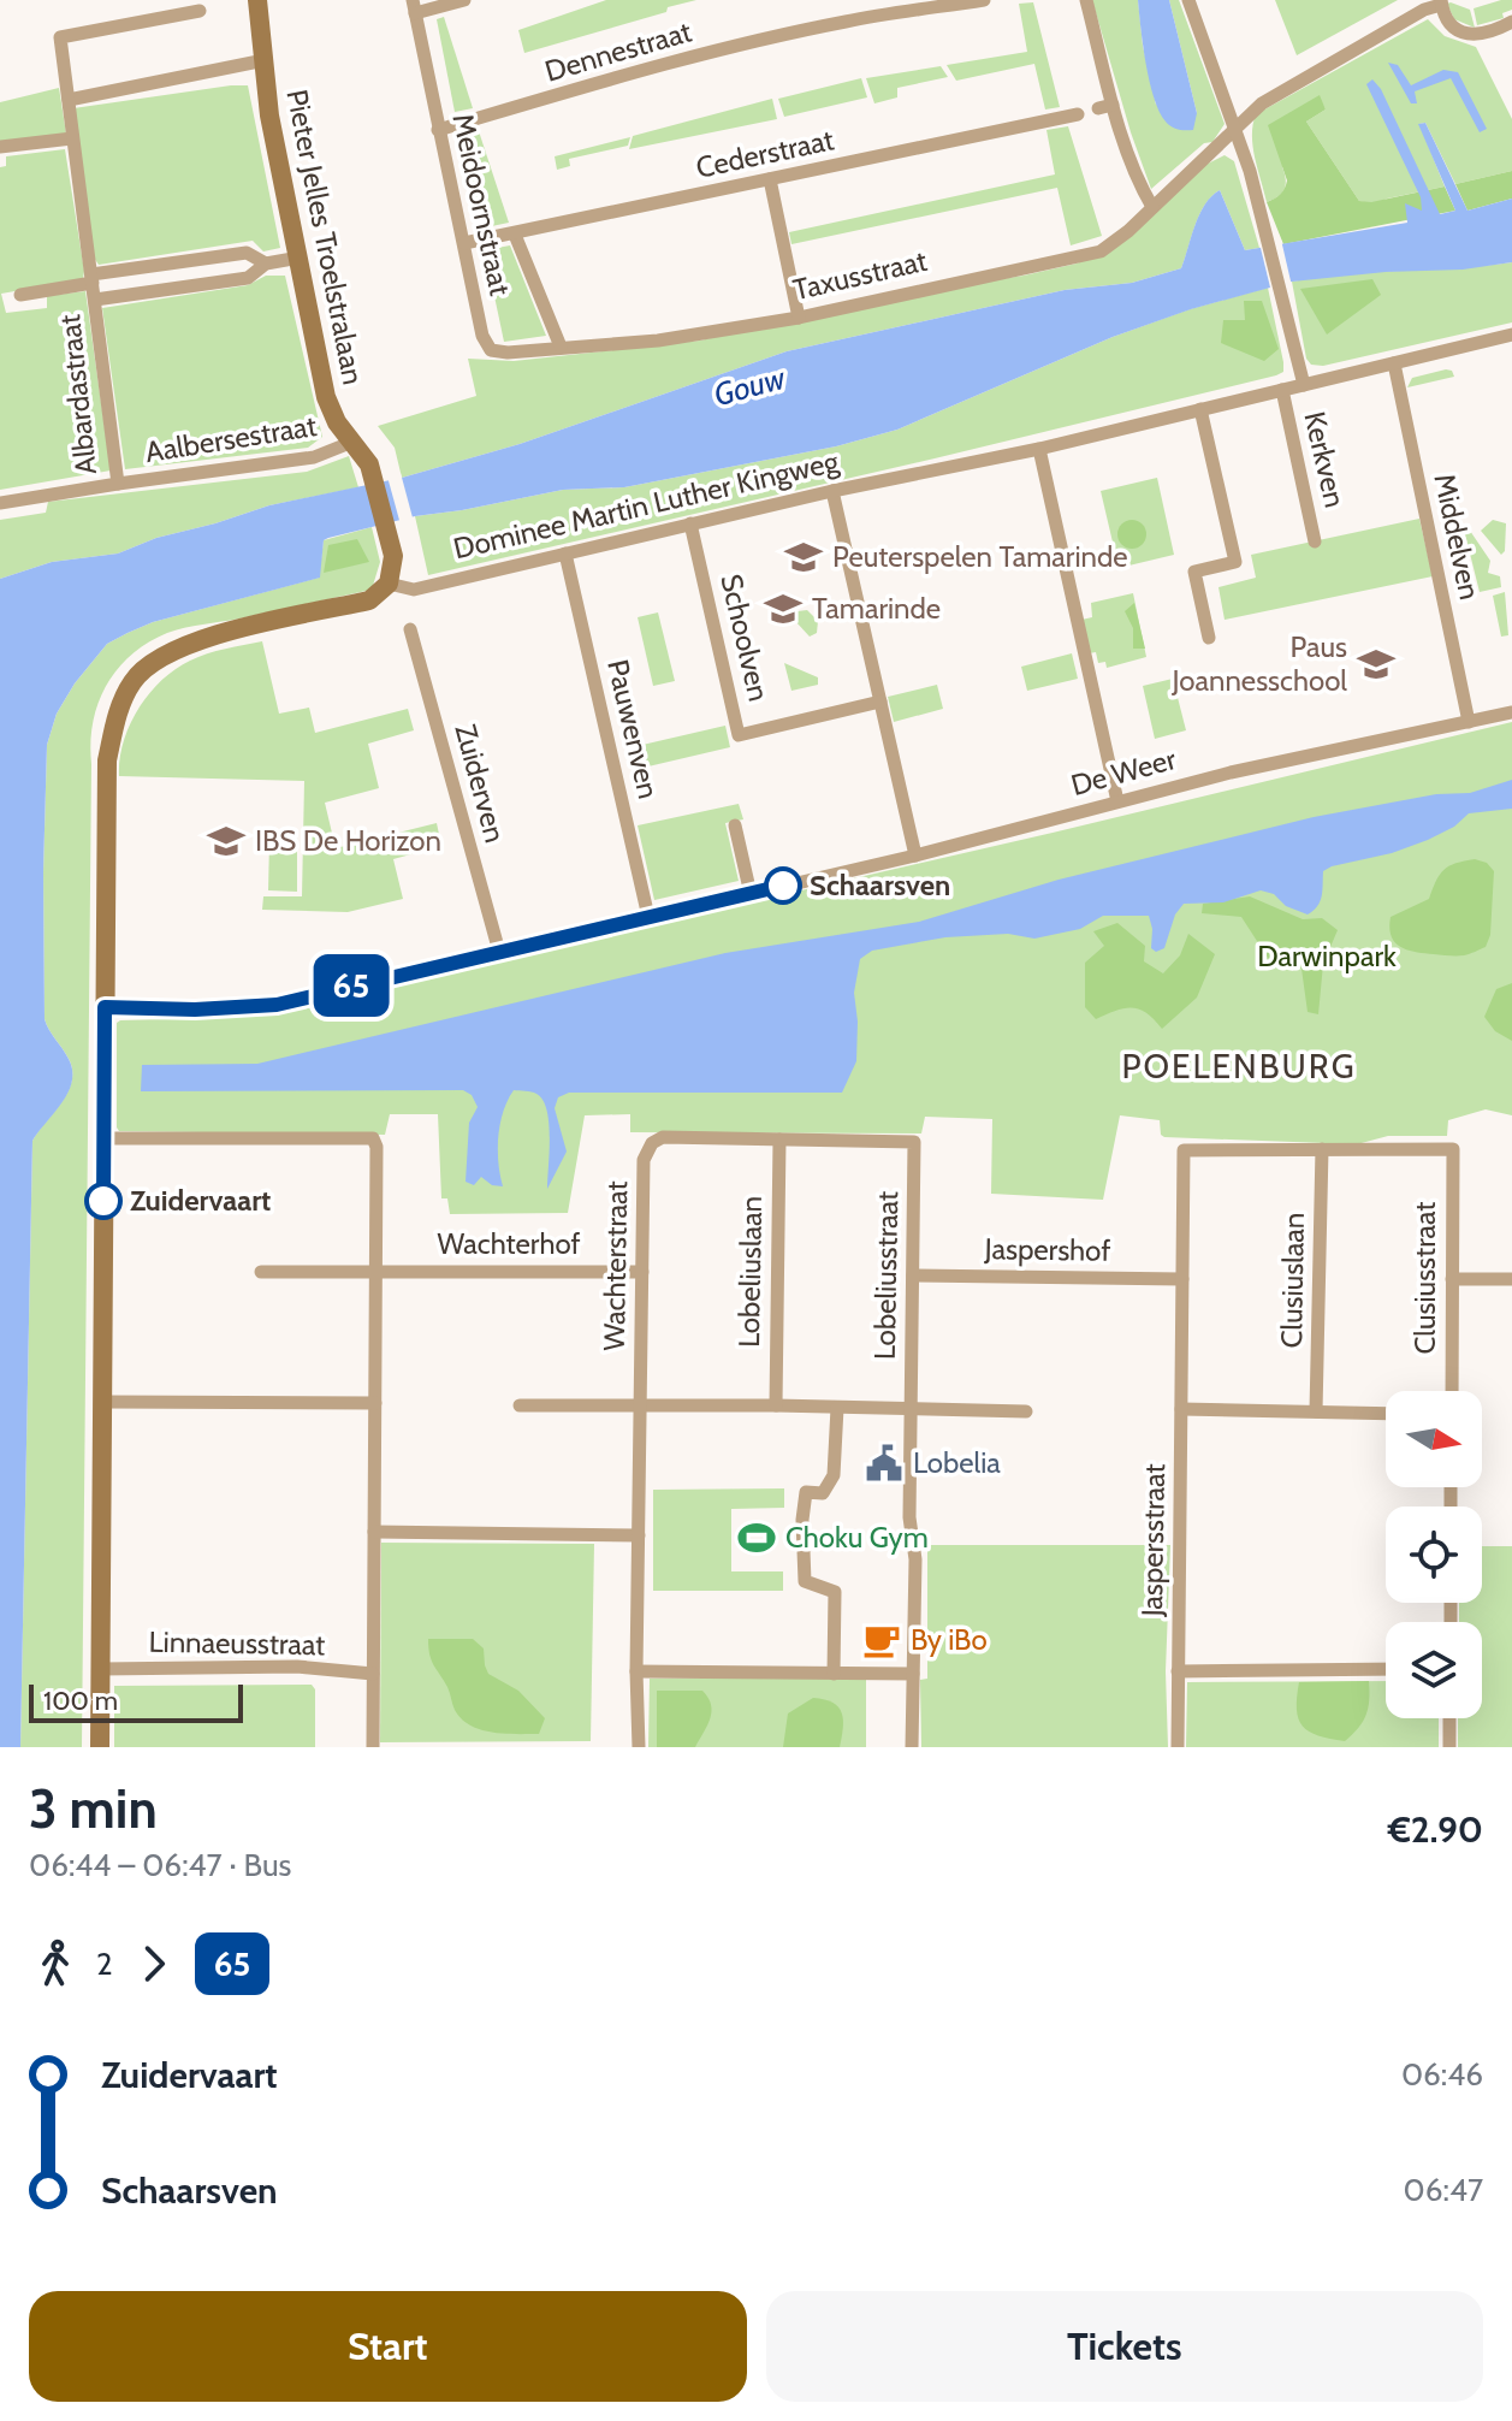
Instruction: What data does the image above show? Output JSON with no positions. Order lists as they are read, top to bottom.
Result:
{
  "streets": {
    "street": [
      "Dennestraat",
      "Cederstraat",
      "Meidoornstraat",
      "Pieter Jelles Troelstralaan",
      "Taxusstraat",
      "Albardastraat",
      "Aalbersestraat",
      "Kerkven",
      "Dominee Martin Luther Kingweg",
      "Middelven",
      "Schoolven",
      "Pauwenven",
      "De Weer",
      "Zuiderven",
      "Wachterhof",
      "Jaspershof",
      "Wachterstraat",
      "Lobeliuslaan",
      "Lobeliusstraat",
      "Clusiusstraat",
      "Clusiuslaan",
      "Jaspersstraat",
      "Linnaeusstraat"
    ]
  },
  "crossings": [
    ["Dennestraat", "Meidoornstraat"],
    ["Cederstraat", "Meidoornstraat"],
    ["Meidoornstraat", "Taxusstraat"],
    ["Pieter Jelles Troelstralaan", "Aalbersestraat"],
    ["Pieter Jelles Troelstralaan", "Dominee Martin Luther Kingweg"],
    ["Albardastraat", "Aalbersestraat"],
    ["Kerkven", "Dominee Martin Luther Kingweg"],
    ["Dominee Martin Luther Kingweg", "Middelven"],
    ["Dominee Martin Luther Kingweg", "Schoolven"],
    ["Dominee Martin Luther Kingweg", "Pauwenven"],
    ["Dominee Martin Luther Kingweg", "De Weer"],
    ["Middelven", "De Weer"],
    ["Pauwenven", "De Weer"],
    ["De Weer", "Zuiderven"],
    ["Wachterhof", "Wachterstraat"],
    ["Jaspershof", "Lobeliusstraat"],
    ["Jaspershof", "Jaspersstraat"],
    ["Wachterstraat", "Lobeliuslaan"],
    ["Wachterstraat", "Lobeliusstraat"],
    ["Lobeliuslaan", "Lobeliusstraat"],
    ["Clusiusstraat", "Clusiuslaan"],
    ["Clusiusstraat", "Jaspersstraat"],
    ["Clusiuslaan", "Jaspersstraat"]
  ],
  "districts": ["POELENBURG"],
  "water": ["Gouw"],
  "parks": ["Darwinpark"],
  "places": {
    "school or university": [
      "Peuterspelen Tamarinde",
      "Tamarinde",
      "Paus Joannesschool",
      "IBS De Horizon"
    ],
    "other": ["Schaarsven", "Zuidervaart"],
    "public building": ["Lobelia"],
    "sports": ["Choku Gym"],
    "cafe": ["By iBo"]
  },
  "lines": ["bus line 65"],
  "scale_bar": "100 m",
  "north": "right",
  "page": {
    "on_map": "65",
    "scale": "100 m",
    "heading": ["3 min", "06:44 – 06:47 · Bus", "€2.90"],
    "legs": ["2", "65"],
    "list": [
      {
        "name": "Zuidervaart",
        "value": "06:46"
      },
      {
        "name": "Schaarsven",
        "value": "06:47"
      }
    ],
    "buttons": ["Start", "Tickets"]
  }
}
